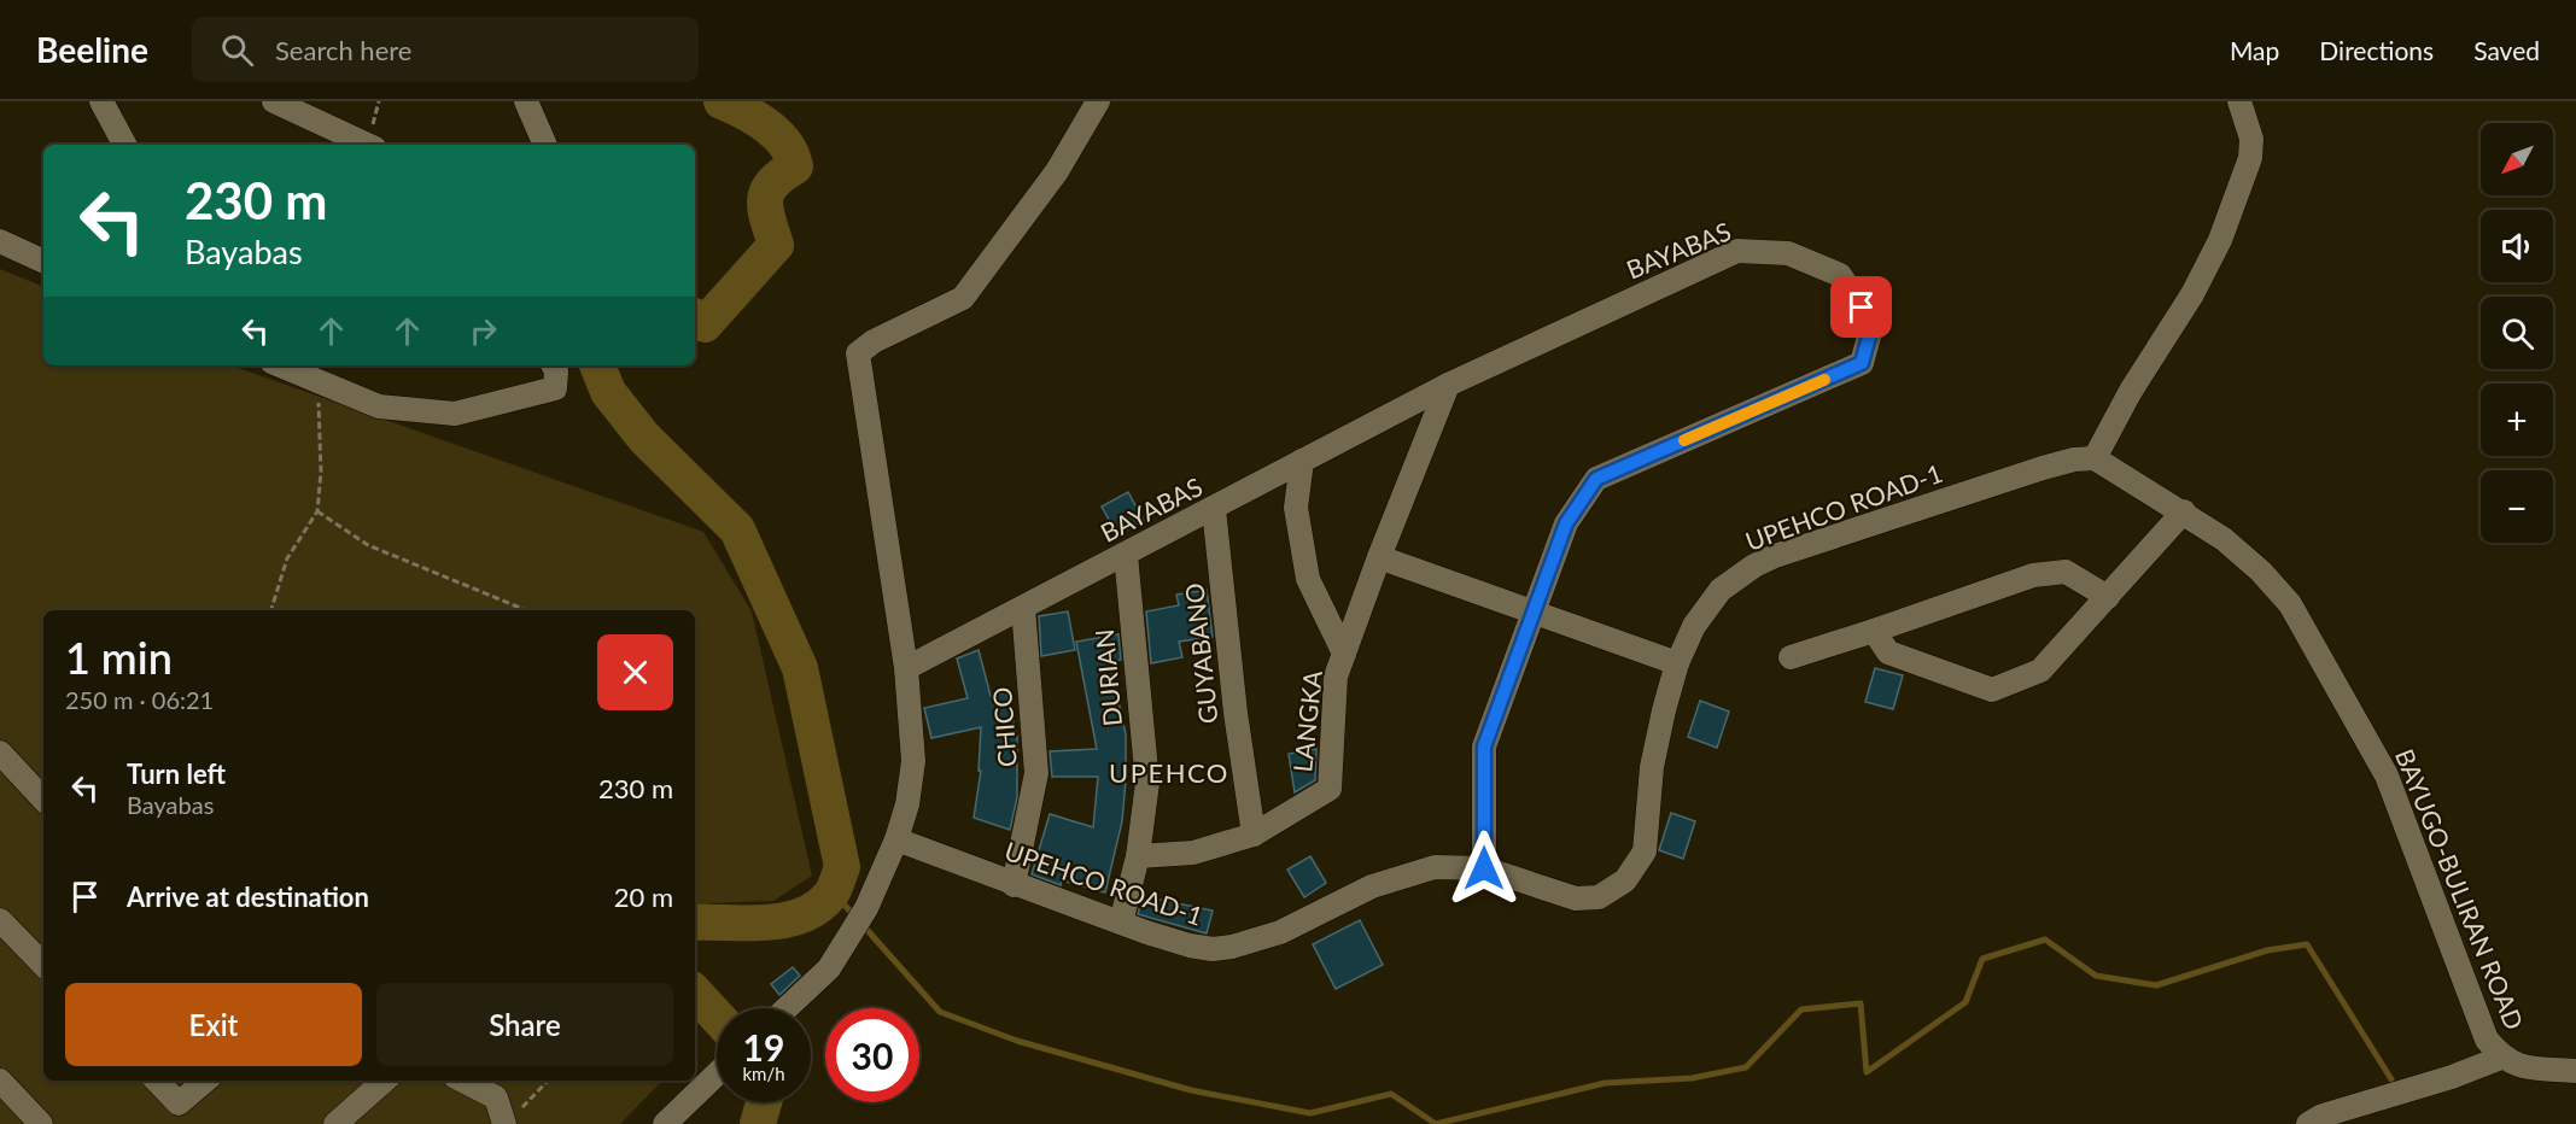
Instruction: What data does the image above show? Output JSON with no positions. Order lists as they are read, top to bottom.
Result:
{
  "streets": {
    "street": [
      "BAYABAS",
      "UPEHCO ROAD-1",
      "GUYABANO",
      "DURIAN",
      "LANGKA",
      "CHICO",
      "BAYUGO-BULIRAN ROAD"
    ]
  },
  "crossings": [
    ["BAYABAS", "UPEHCO ROAD-1"],
    ["BAYABAS", "GUYABANO"],
    ["BAYABAS", "DURIAN"],
    ["BAYABAS", "LANGKA"],
    ["BAYABAS", "CHICO"],
    ["UPEHCO ROAD-1", "DURIAN"],
    ["UPEHCO ROAD-1", "CHICO"],
    ["GUYABANO", "LANGKA"],
    ["DURIAN", "LANGKA"]
  ],
  "districts": ["UPEHCO"],
  "north": "bottom left",
  "page": {
    "header": "Beeline",
    "search": "Search here",
    "nav": ["Map", "Directions", "Saved"],
    "map_buttons": ["+", "−"],
    "turn": ["230 m", "Bayabas"],
    "heading": ["1 min", "250 m · 06:21"],
    "list": [
      {
        "name": "Turn left",
        "note": "Bayabas",
        "value": "230 m"
      },
      {
        "name": "Arrive at destination",
        "value": "20 m"
      }
    ],
    "buttons": ["Exit", "Share"],
    "speed": "19 km/h",
    "limit": "30"
  }
}
